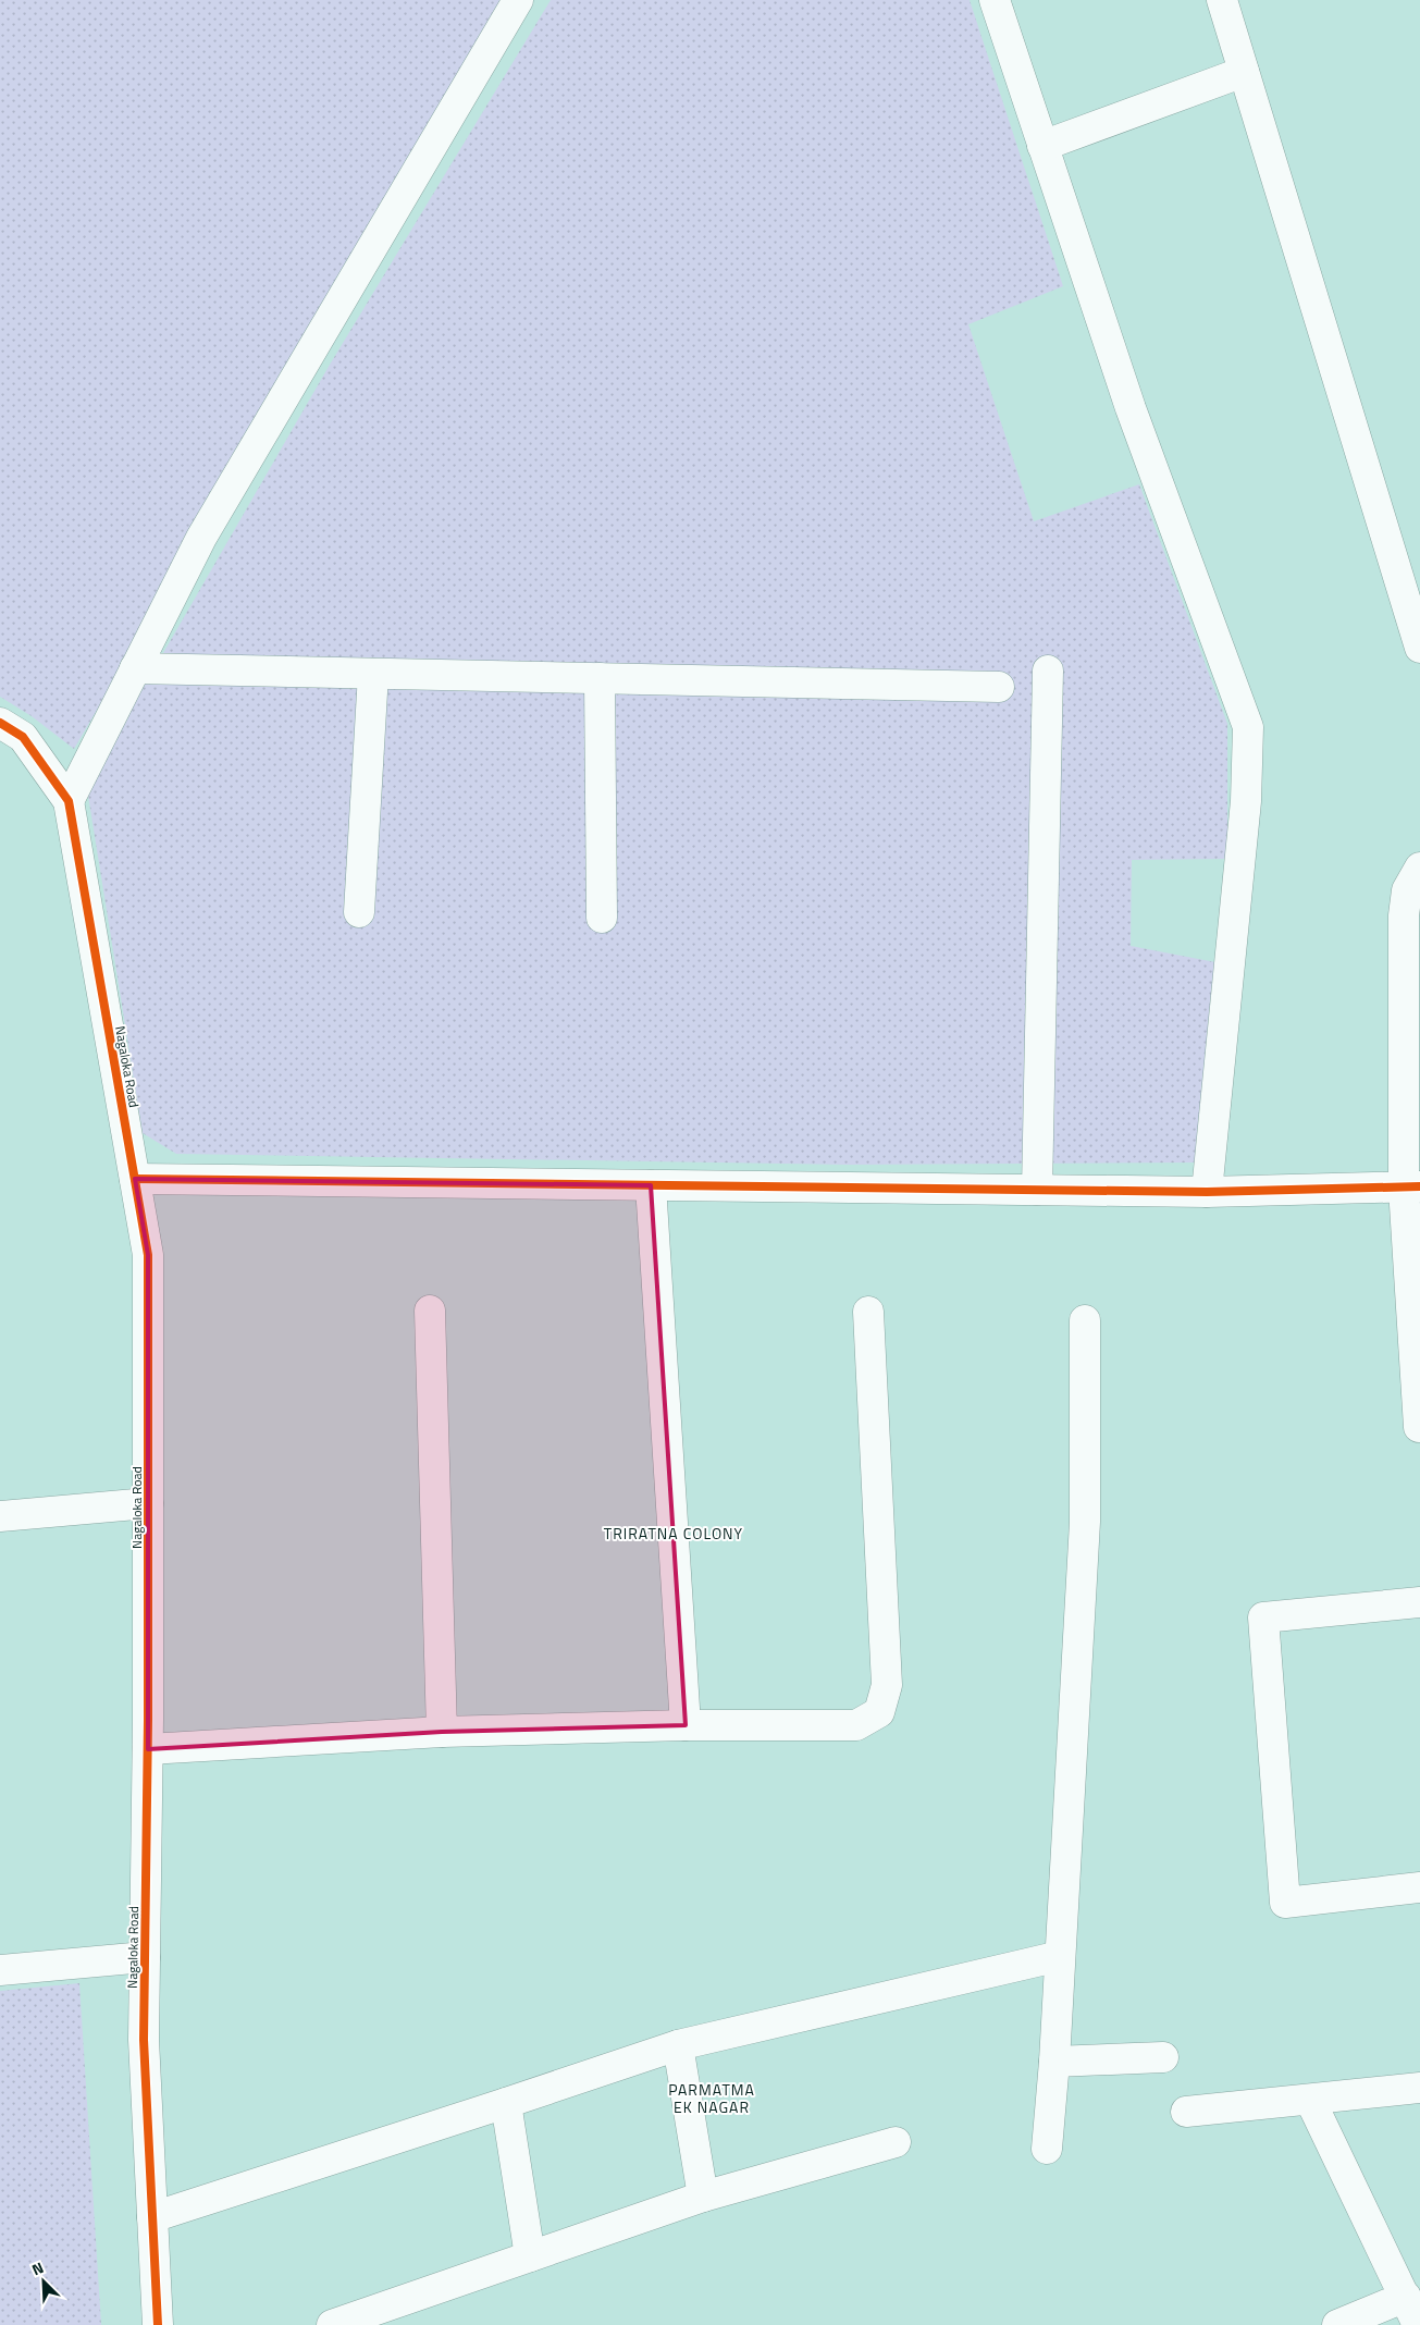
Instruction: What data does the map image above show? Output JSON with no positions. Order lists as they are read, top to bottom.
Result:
{
  "streets": {
    "street": ["Nagaloka Road"]
  },
  "districts": ["TRIRATNA COLONY", "PARMATMA EK NAGAR"],
  "north": "top left"
}
